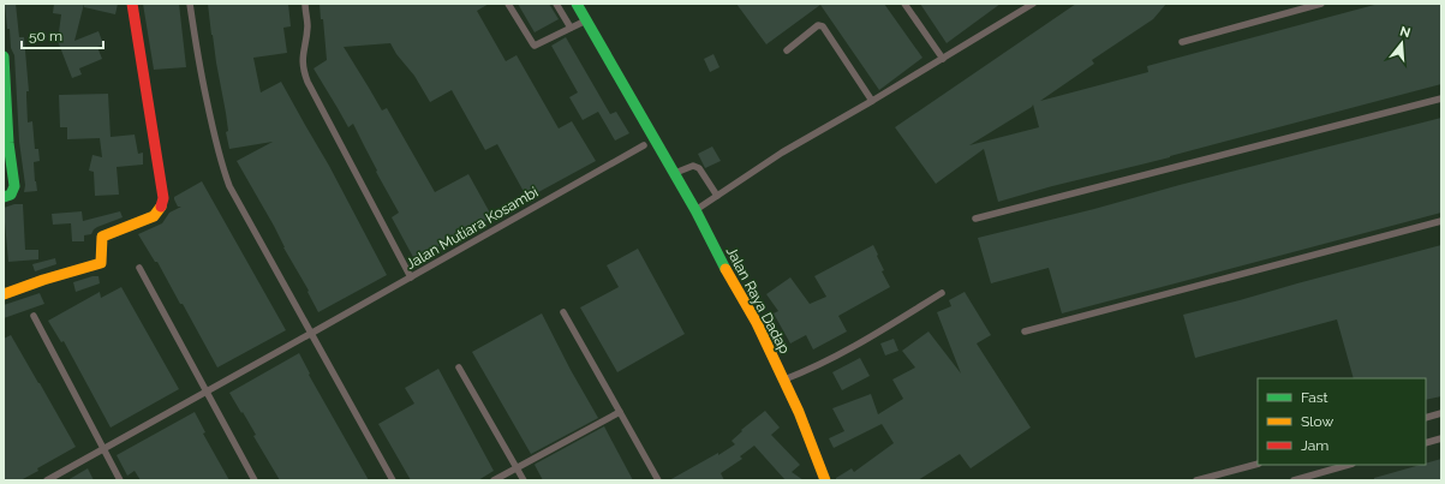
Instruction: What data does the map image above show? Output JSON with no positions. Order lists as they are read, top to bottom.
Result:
{
  "streets": {
    "street": ["Jalan Raya Dadap"],
    "lane": ["Jalan Mutiara Kosambi"]
  },
  "legend": ["Fast", "Slow", "Jam"],
  "scale_bar": "50 m",
  "north": "top"
}
